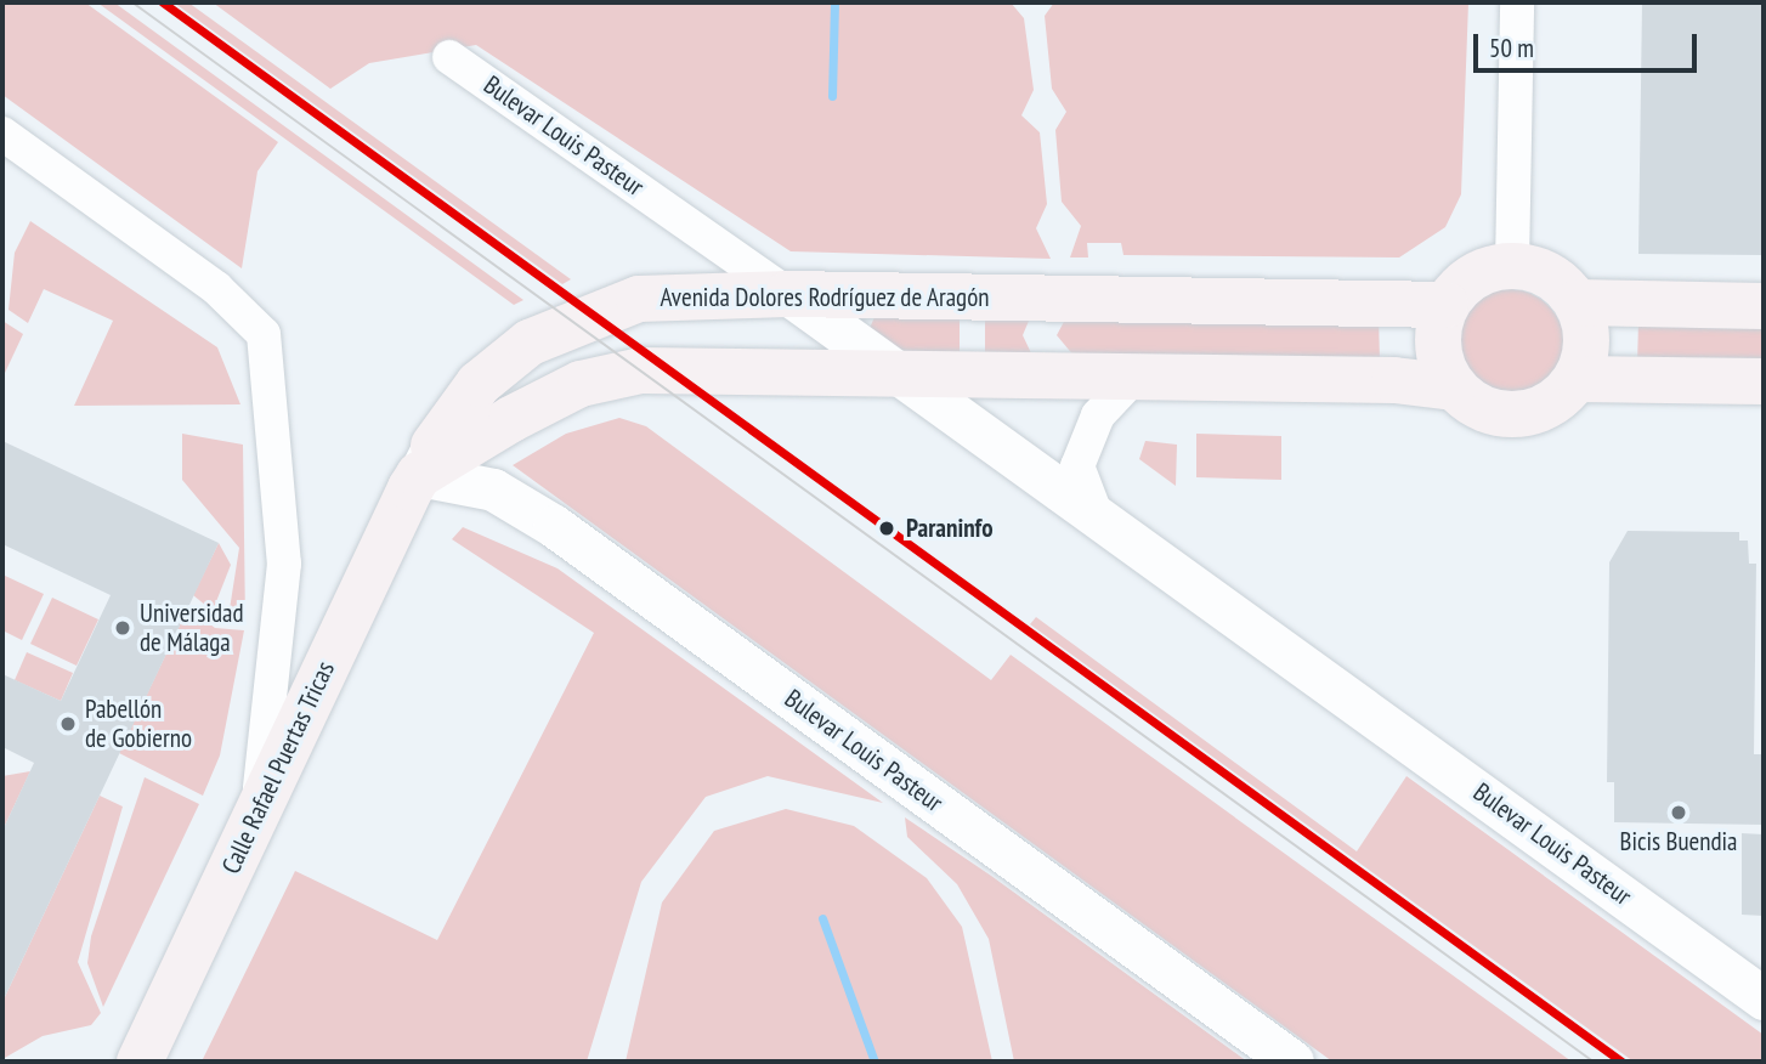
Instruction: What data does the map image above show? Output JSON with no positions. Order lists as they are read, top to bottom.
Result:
{
  "streets": {
    "main road": ["Avenida Dolores Rodríguez de Aragón", "Calle Rafael Puertas Tricas"],
    "street": ["Bulevar Louis Pasteur"]
  },
  "crossings": [
    ["Bulevar Louis Pasteur", "Avenida Dolores Rodríguez de Aragón"],
    ["Bulevar Louis Pasteur", "Calle Rafael Puertas Tricas"],
    ["Avenida Dolores Rodríguez de Aragón", "Calle Rafael Puertas Tricas"]
  ],
  "places": [
    "Paraninfo",
    "Universidad de Málaga",
    "Pabellón de Gobierno",
    "Bicis Buendia"
  ],
  "scale_bar": "50 m"
}
